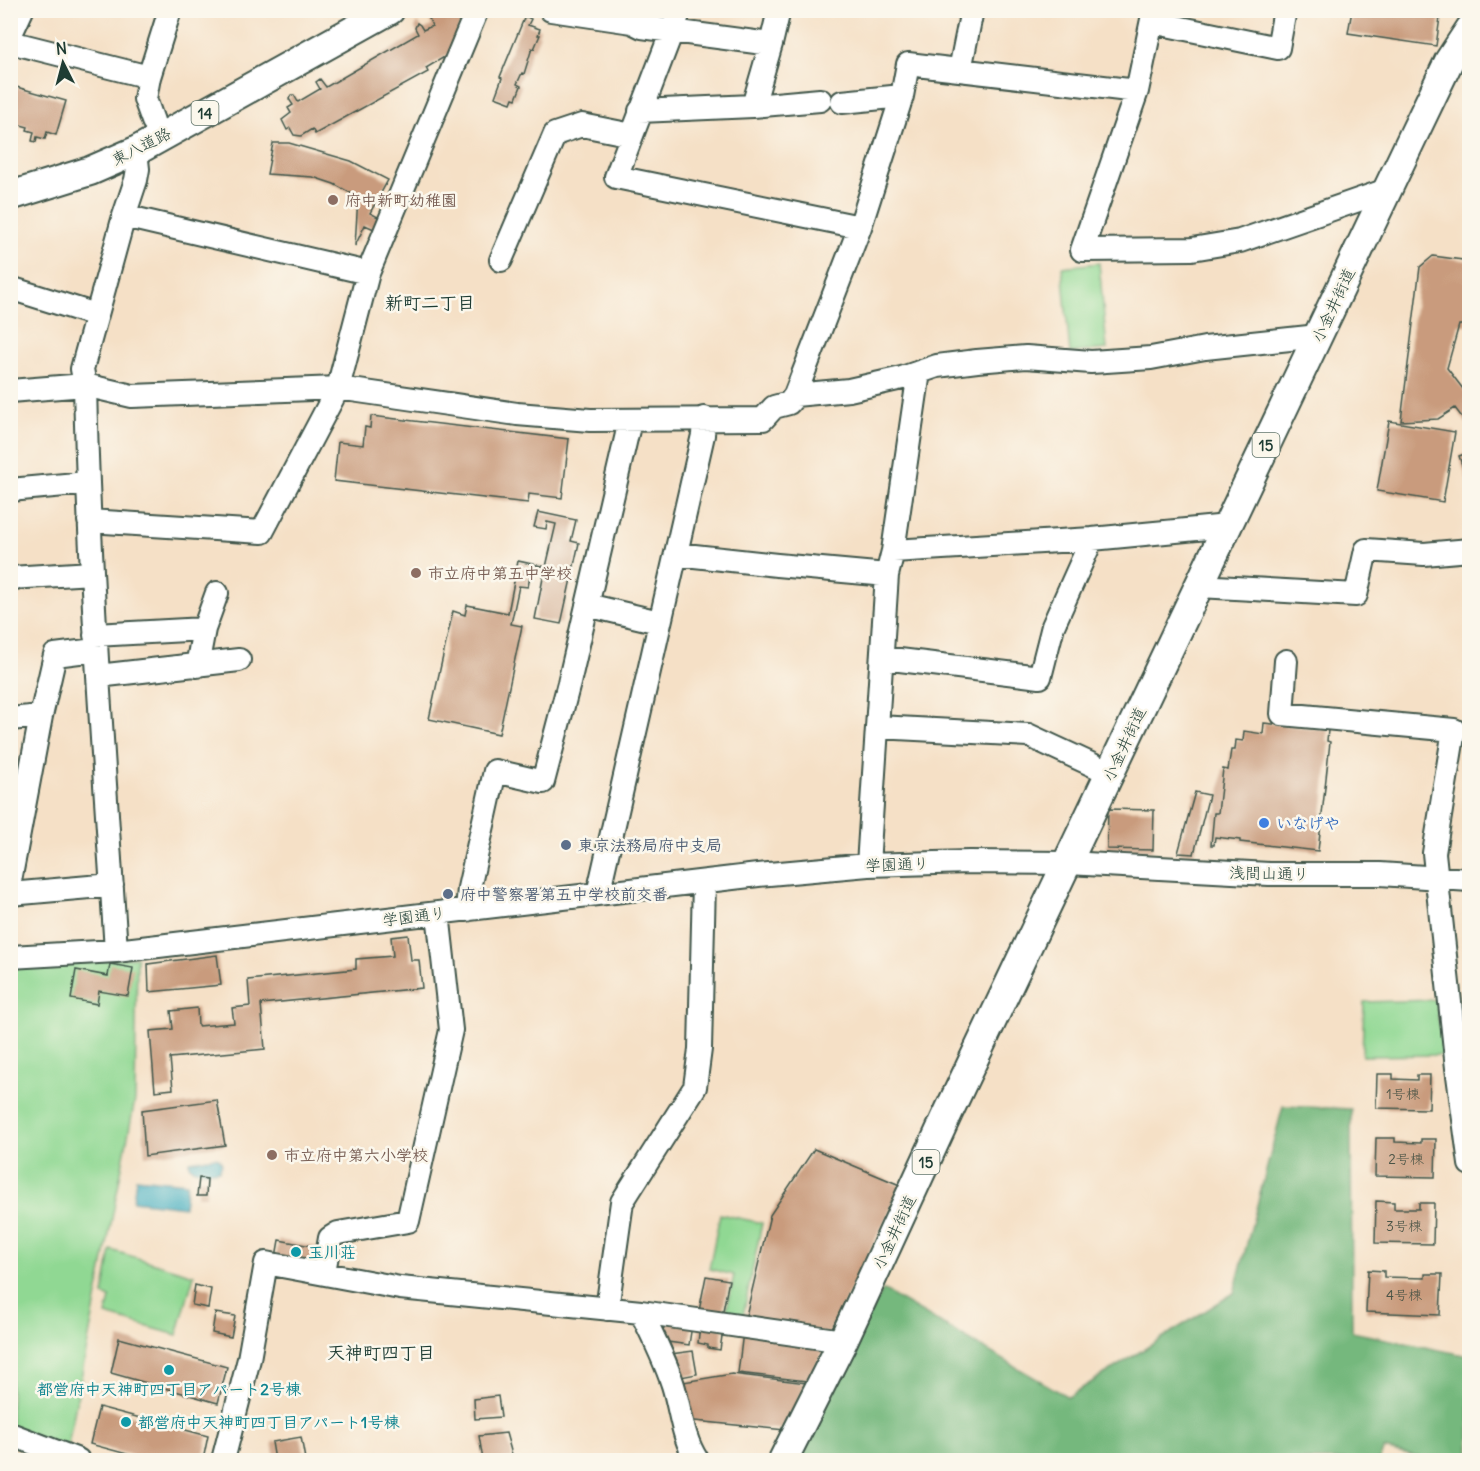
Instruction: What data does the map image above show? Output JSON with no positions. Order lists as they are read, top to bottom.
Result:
{
  "streets": {
    "main road": [
      "14",
      "東八道路",
      "小金井街道",
      "15"
    ],
    "street": ["学園通り", "浅間山通り"]
  },
  "crossings": [
    ["小金井街道", "学園通り"],
    ["小金井街道", "浅間山通り"],
    ["学園通り", "浅間山通り"]
  ],
  "districts": ["新町二丁目", "天神町四丁目"],
  "places": [
    "府中新町幼稚園",
    "市立府中第五中学校",
    "いなげや",
    "東京法務局府中支局",
    "府中警察署第五中学校前交番",
    "市立府中第六小学校",
    "玉川荘",
    "都営府中天神町四丁目アパート2号棟",
    "都営府中天神町四丁目アパート1号棟"
  ],
  "house_numbers": [
    "1号棟",
    "2号棟",
    "3号棟",
    "4号棟"
  ],
  "north": "top"
}
